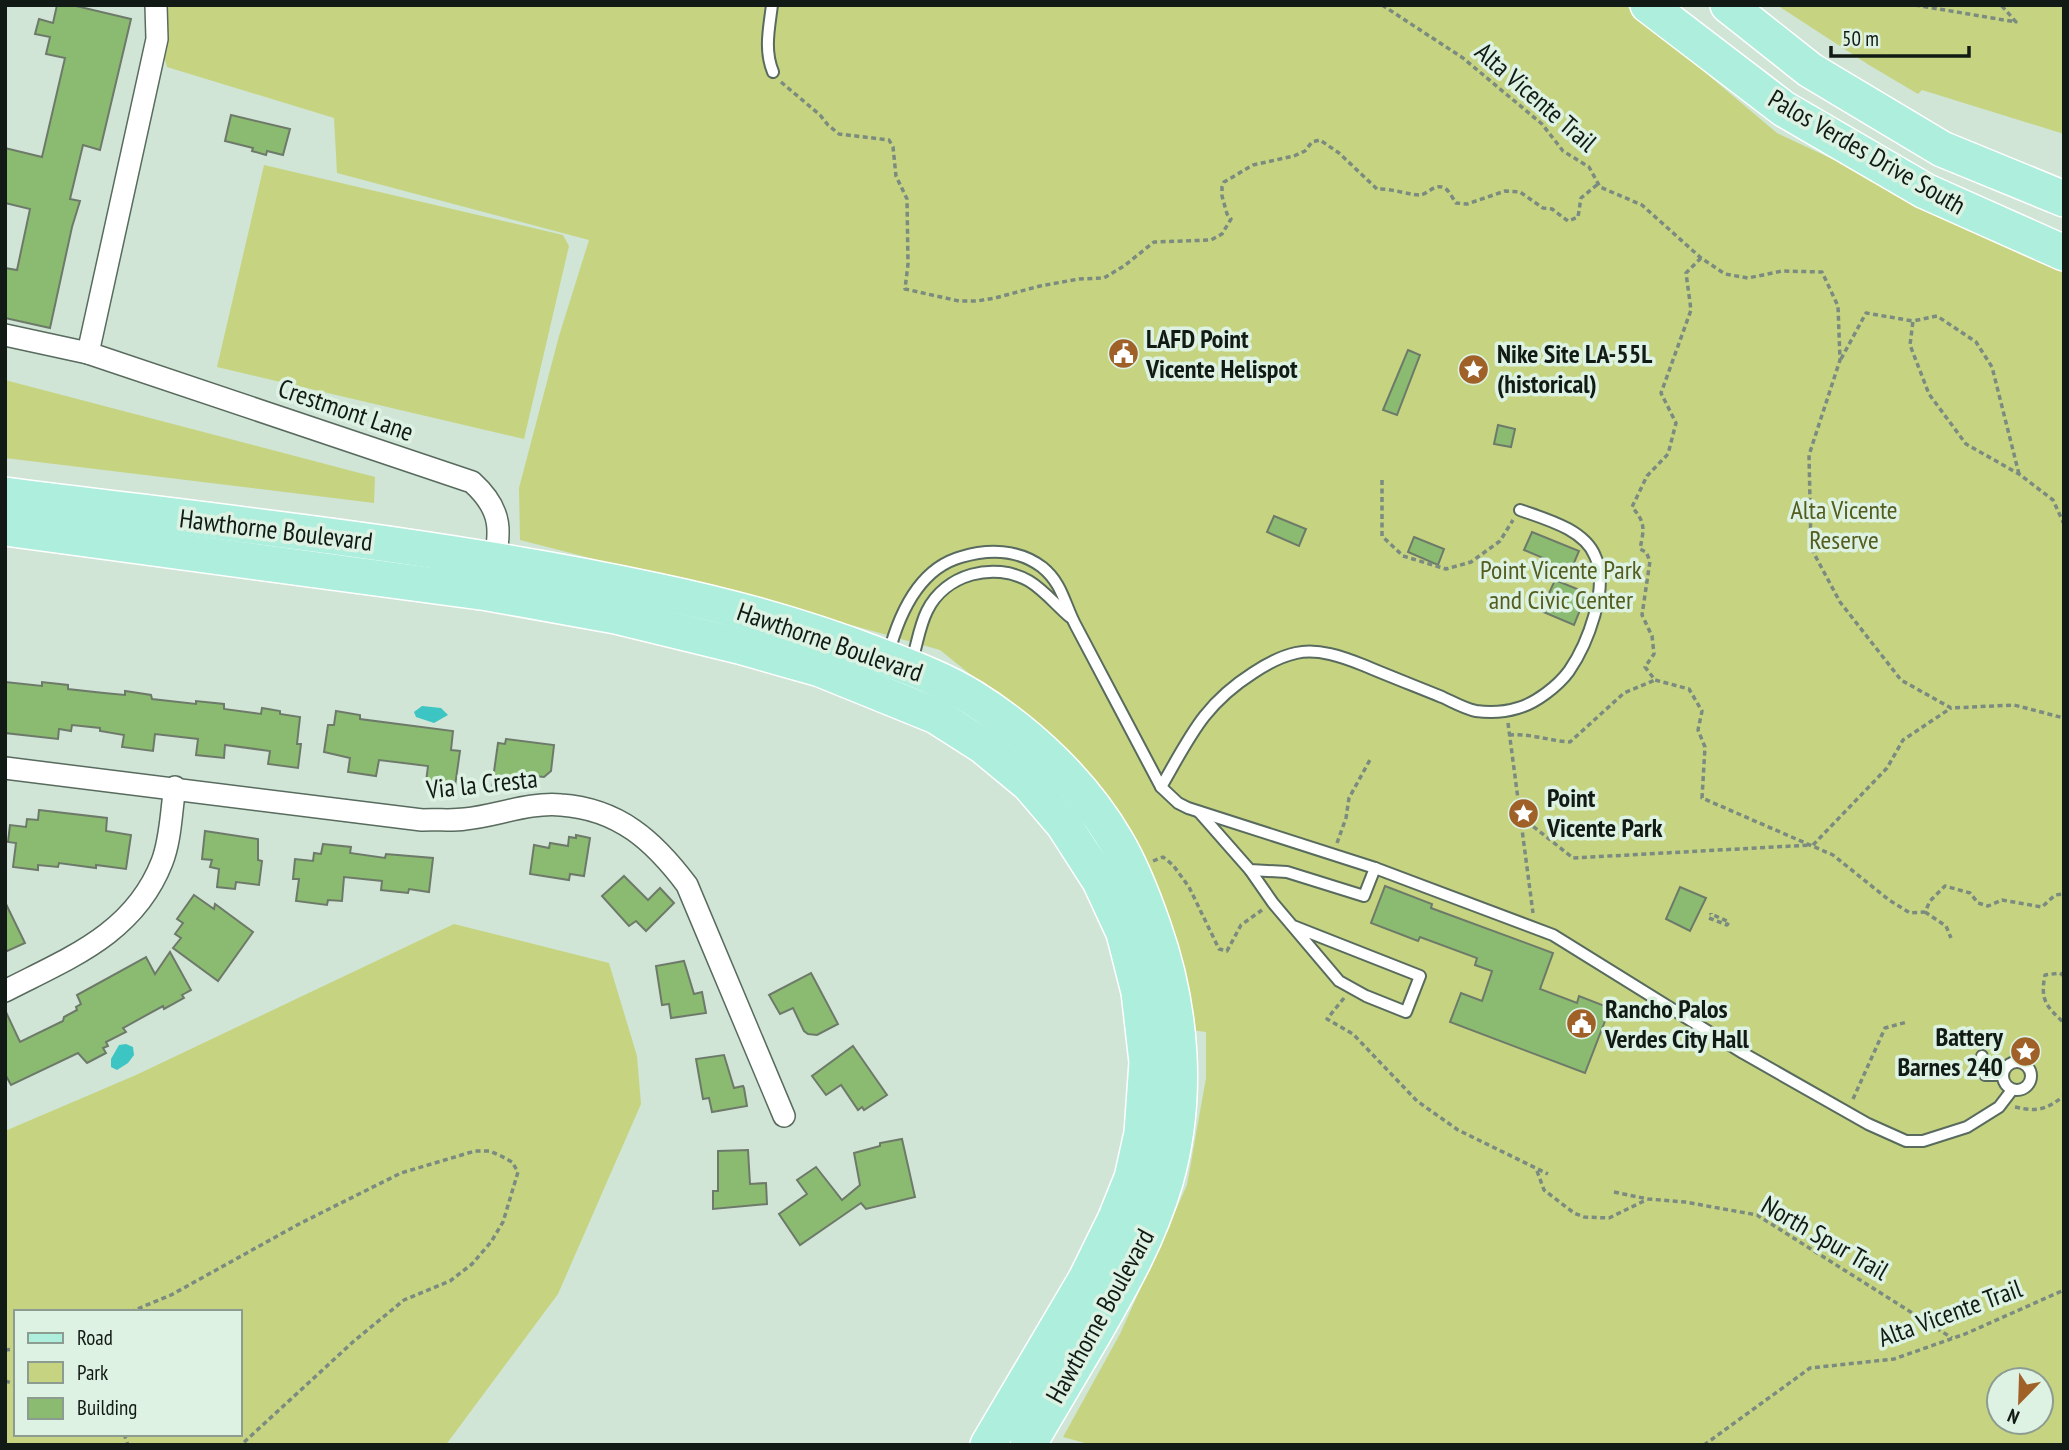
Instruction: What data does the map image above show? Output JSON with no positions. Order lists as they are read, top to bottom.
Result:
{
  "streets": {
    "main road": ["Palos Verdes Drive South", "Hawthorne Boulevard"],
    "street": ["Crestmont Lane", "Via la Cresta"],
    "path": ["Alta Vicente Trail", "North Spur Trail"]
  },
  "crossings": [
    ["Alta Vicente Trail", "North Spur Trail"],
    ["Crestmont Lane", "Hawthorne Boulevard"]
  ],
  "parks": ["Alta Vicente Reserve", "Point Vicente Park and Civic Center"],
  "places": {
    "public building": ["LAFD Point Vicente Helispot", "Rancho Palos Verdes City Hall"],
    "place": ["Nike Site LA-55L (historical)", "Point Vicente Park", "Battery Barnes 240"]
  },
  "legend": ["Road", "Park", "Building"],
  "scale_bar": "50 m",
  "north": "bottom left"
}
